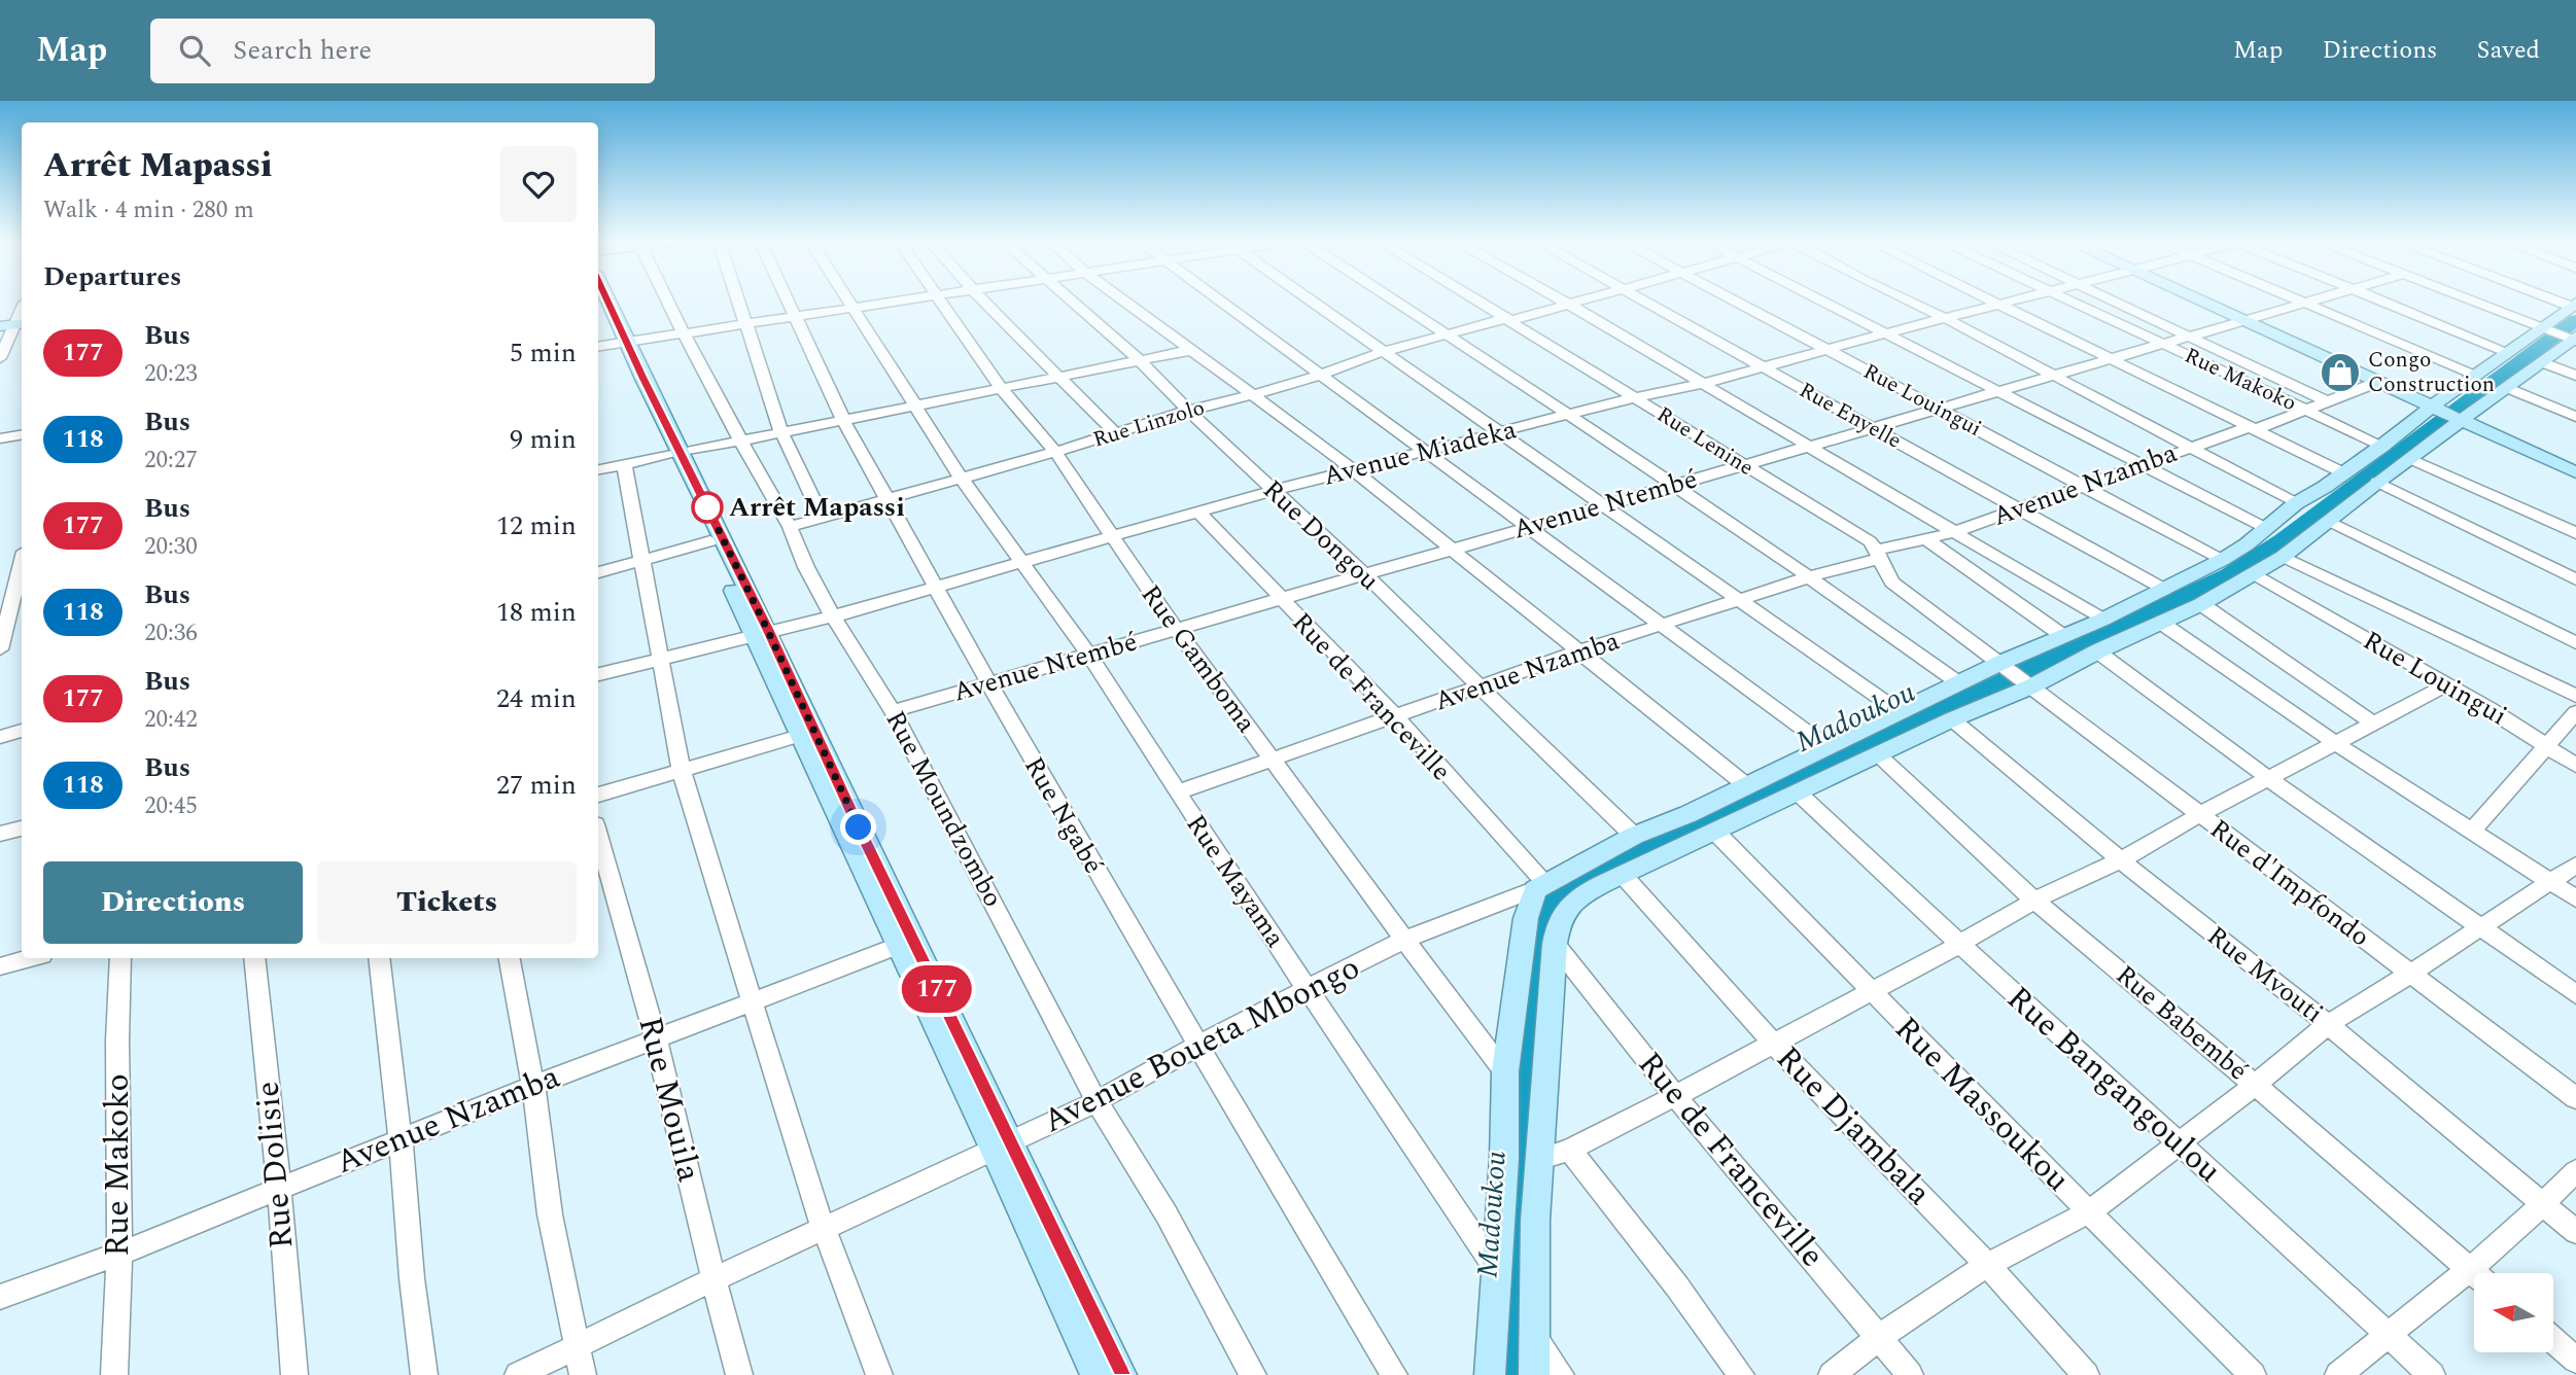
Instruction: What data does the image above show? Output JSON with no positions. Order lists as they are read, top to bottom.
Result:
{
  "streets": {
    "street": [
      "Rue Makoko",
      "Rue Louingui",
      "Rue Enyelle",
      "Rue Linzolo",
      "Rue Lenine",
      "Avenue Miadeka",
      "Avenue Nzamba",
      "Avenue Ntembé",
      "Rue Dongou",
      "Rue Gamboma",
      "Rue de Franceville",
      "Rue Moundzombo",
      "Rue Ngabé",
      "Rue Mayama",
      "Rue d'Impfondo",
      "Rue Mvouti",
      "Rue Babembé",
      "Avenue Boueta Mbongo",
      "Rue Bangangoulou",
      "Rue Mouila",
      "Rue Massoukou",
      "Rue Djambala",
      "Rue Dolisie"
    ]
  },
  "crossings": [
    ["Rue Makoko", "Avenue Nzamba"],
    ["Rue Makoko", "Avenue Ntembé"],
    ["Rue Louingui", "Avenue Miadeka"],
    ["Rue Louingui", "Avenue Nzamba"],
    ["Rue Louingui", "Avenue Ntembé"],
    ["Rue Enyelle", "Avenue Miadeka"],
    ["Rue Enyelle", "Avenue Nzamba"],
    ["Rue Enyelle", "Avenue Ntembé"],
    ["Rue Linzolo", "Rue Lenine"],
    ["Rue Linzolo", "Rue Dongou"],
    ["Rue Linzolo", "Rue Gamboma"],
    ["Rue Linzolo", "Rue Moundzombo"],
    ["Rue Linzolo", "Rue Ngabé"],
    ["Rue Linzolo", "Rue Mayama"],
    ["Rue Lenine", "Avenue Miadeka"],
    ["Rue Lenine", "Avenue Nzamba"],
    ["Rue Lenine", "Avenue Ntembé"],
    ["Rue Lenine", "Rue d'Impfondo"],
    ["Avenue Miadeka", "Rue Dongou"],
    ["Avenue Miadeka", "Rue Gamboma"],
    ["Avenue Miadeka", "Rue de Franceville"],
    ["Avenue Miadeka", "Rue Moundzombo"],
    ["Avenue Miadeka", "Rue Ngabé"],
    ["Avenue Miadeka", "Rue Mayama"],
    ["Avenue Nzamba", "Rue Dongou"],
    ["Avenue Nzamba", "Rue Gamboma"],
    ["Avenue Nzamba", "Rue de Franceville"],
    ["Avenue Nzamba", "Rue Mayama"],
    ["Avenue Nzamba", "Rue Mouila"],
    ["Avenue Nzamba", "Rue Dolisie"],
    ["Avenue Ntembé", "Rue Dongou"],
    ["Avenue Ntembé", "Rue Gamboma"],
    ["Avenue Ntembé", "Rue de Franceville"],
    ["Avenue Ntembé", "Rue Moundzombo"],
    ["Avenue Ntembé", "Rue Ngabé"],
    ["Avenue Ntembé", "Rue Mayama"],
    ["Rue Gamboma", "Avenue Boueta Mbongo"],
    ["Rue de Franceville", "Avenue Boueta Mbongo"],
    ["Rue Moundzombo", "Avenue Boueta Mbongo"],
    ["Rue Ngabé", "Avenue Boueta Mbongo"],
    ["Rue Mayama", "Avenue Boueta Mbongo"],
    ["Avenue Boueta Mbongo", "Rue Mouila"]
  ],
  "water": ["Madoukou"],
  "places": {
    "shop": ["Congo Construction"],
    "other": ["Arrêt Mapassi"]
  },
  "lines": ["bus line 177"],
  "north": "left",
  "page": {
    "header": "Map",
    "search": "Search here",
    "nav": ["Map", "Directions", "Saved"],
    "on_map": "177",
    "heading": [
      ["Arrêt Mapassi", "Walk · 4 min · 280 m"],
      "Departures"
    ],
    "list": [
      {
        "mark": "177",
        "name": "Bus",
        "note": "20:23",
        "value": "5 min"
      },
      {
        "mark": "118",
        "name": "Bus",
        "note": "20:27",
        "value": "9 min"
      },
      {
        "mark": "177",
        "name": "Bus",
        "note": "20:30",
        "value": "12 min"
      },
      {
        "mark": "118",
        "name": "Bus",
        "note": "20:36",
        "value": "18 min"
      },
      {
        "mark": "177",
        "name": "Bus",
        "note": "20:42",
        "value": "24 min"
      },
      {
        "mark": "118",
        "name": "Bus",
        "note": "20:45",
        "value": "27 min"
      }
    ],
    "buttons": ["Directions", "Tickets"]
  }
}
